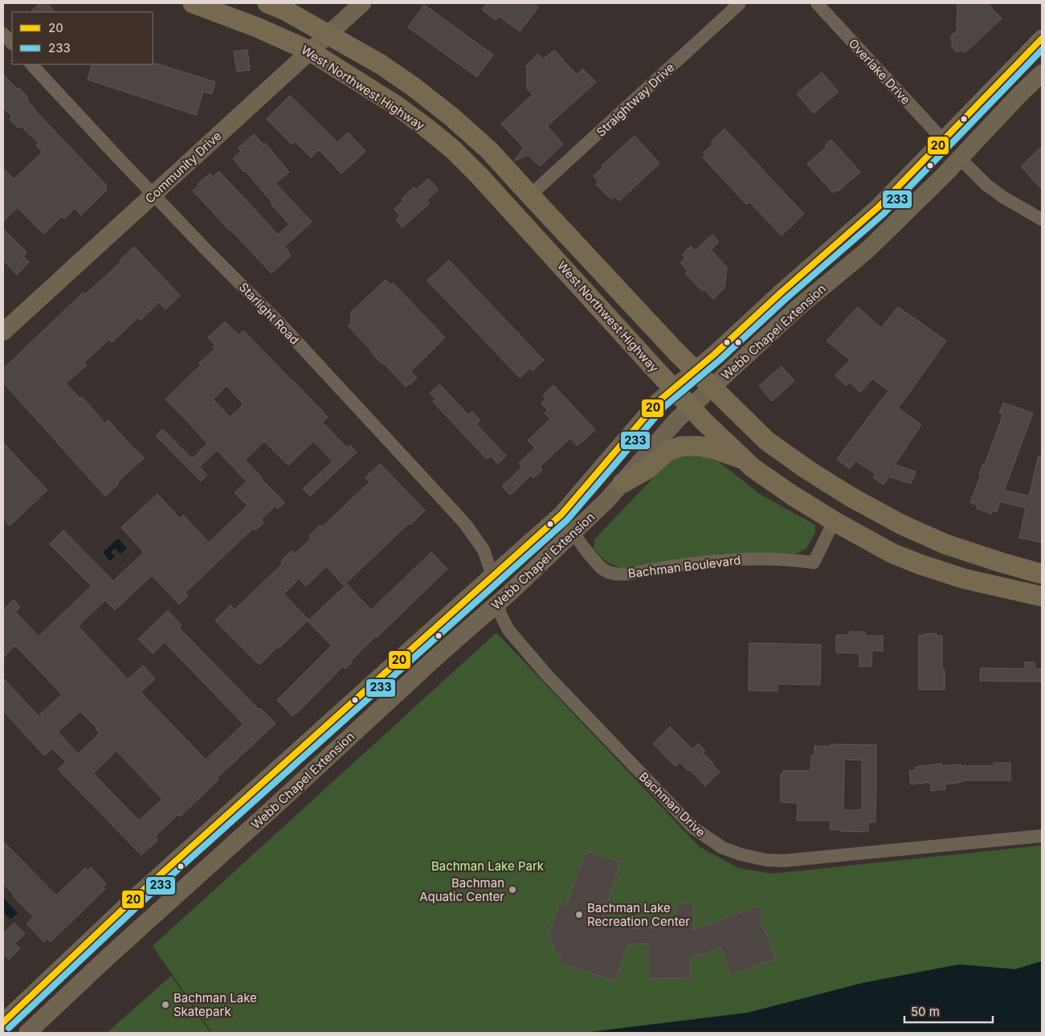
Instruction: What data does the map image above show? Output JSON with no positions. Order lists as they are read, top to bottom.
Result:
{
  "streets": {
    "main road": ["West Northwest Highway", "Community Drive", "Webb Chapel Extension"],
    "street": [
      "Overlake Drive",
      "Straightway Drive",
      "Starlight Road",
      "Bachman Boulevard",
      "Bachman Drive"
    ]
  },
  "crossings": [
    ["Overlake Drive", "Webb Chapel Extension"],
    ["West Northwest Highway", "Straightway Drive"],
    ["West Northwest Highway", "Community Drive"],
    ["West Northwest Highway", "Webb Chapel Extension"],
    ["West Northwest Highway", "Bachman Boulevard"],
    ["Community Drive", "Starlight Road"],
    ["Starlight Road", "Webb Chapel Extension"],
    ["Webb Chapel Extension", "Bachman Boulevard"],
    ["Webb Chapel Extension", "Bachman Drive"]
  ],
  "parks": ["Bachman Lake Park"],
  "places": ["Bachman Aquatic Center", "Bachman Lake Recreation Center", "Bachman Lake Skatepark"],
  "lines": ["transit line 20", "transit line 233"],
  "legend": ["20", "233"],
  "scale_bar": "50 m"
}
